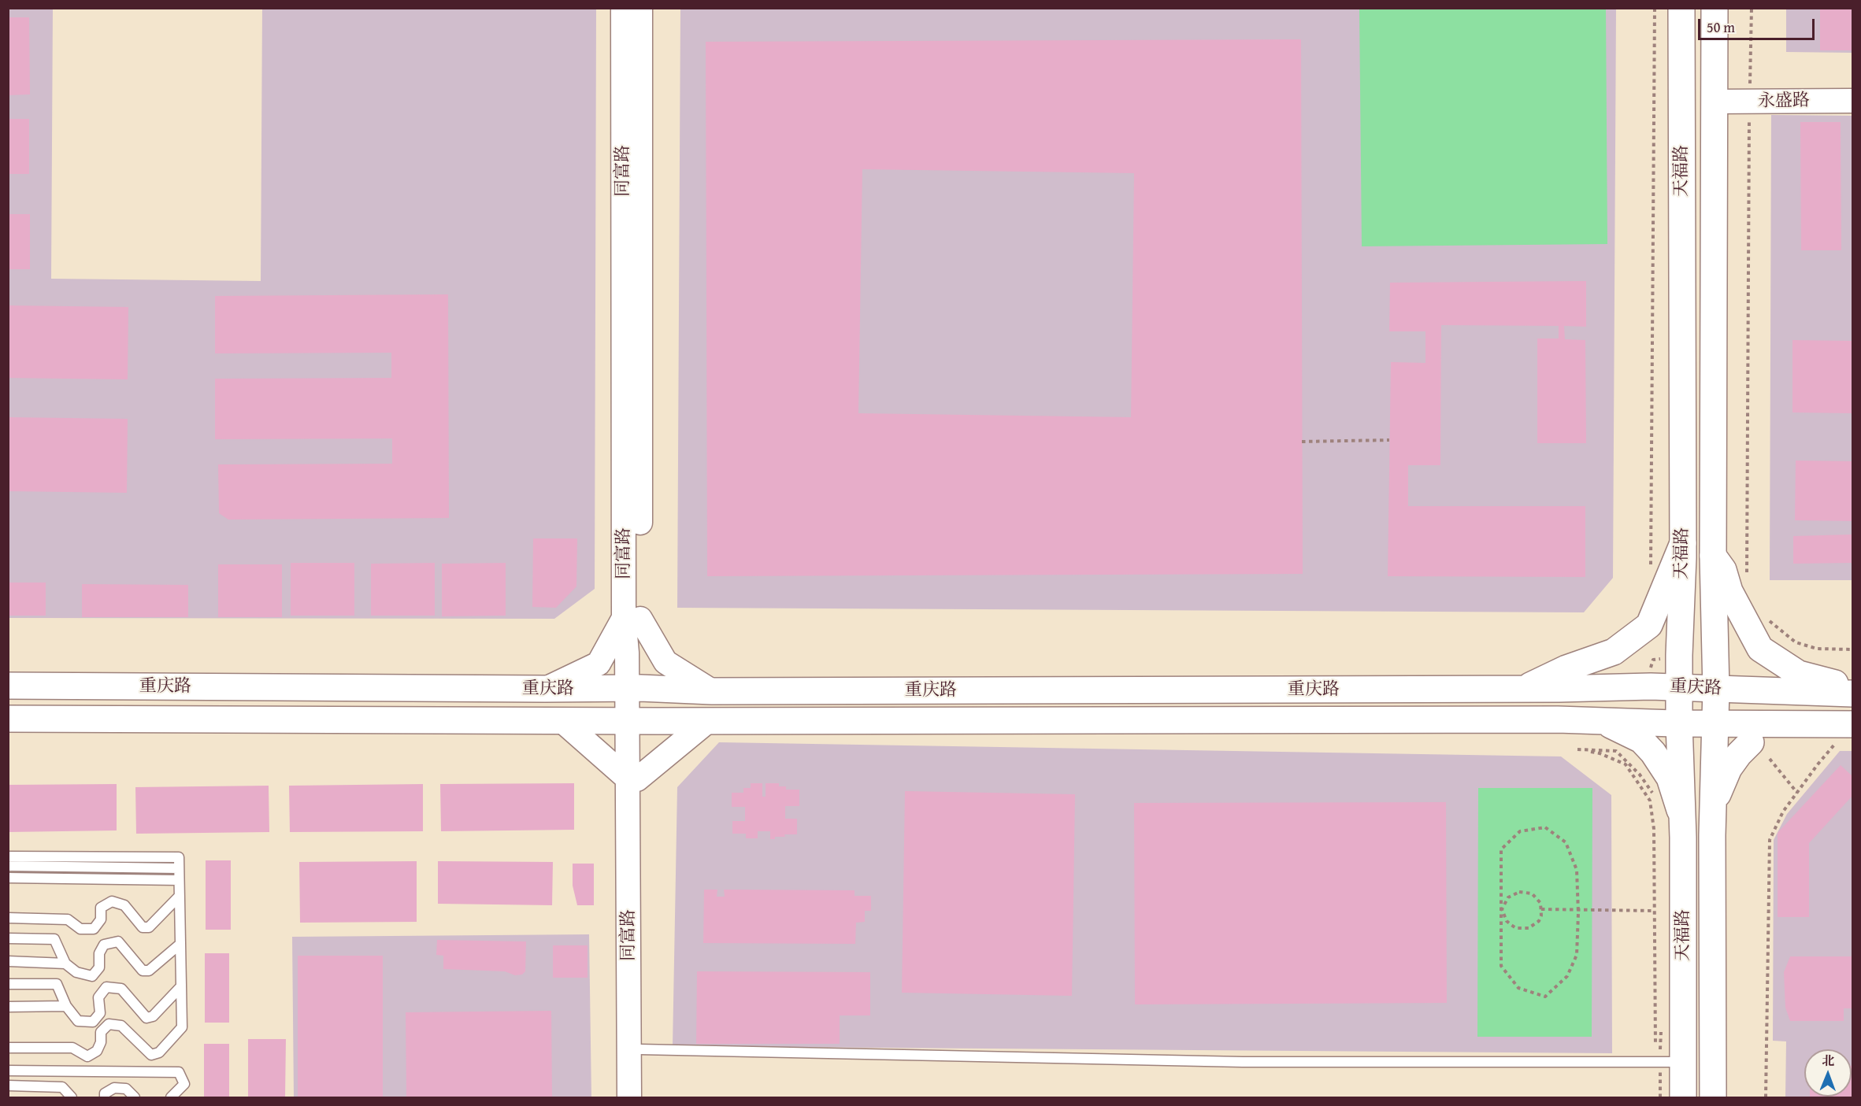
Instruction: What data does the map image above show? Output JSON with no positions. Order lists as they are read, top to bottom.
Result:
{
  "streets": {
    "main road": ["天福路", "重庆路"],
    "street": ["永盛路", "同富路"]
  },
  "crossings": [
    ["永盛路", "天福路"],
    ["同富路", "重庆路"],
    ["天福路", "重庆路"]
  ],
  "scale_bar": "50 m",
  "north": "top"
}
